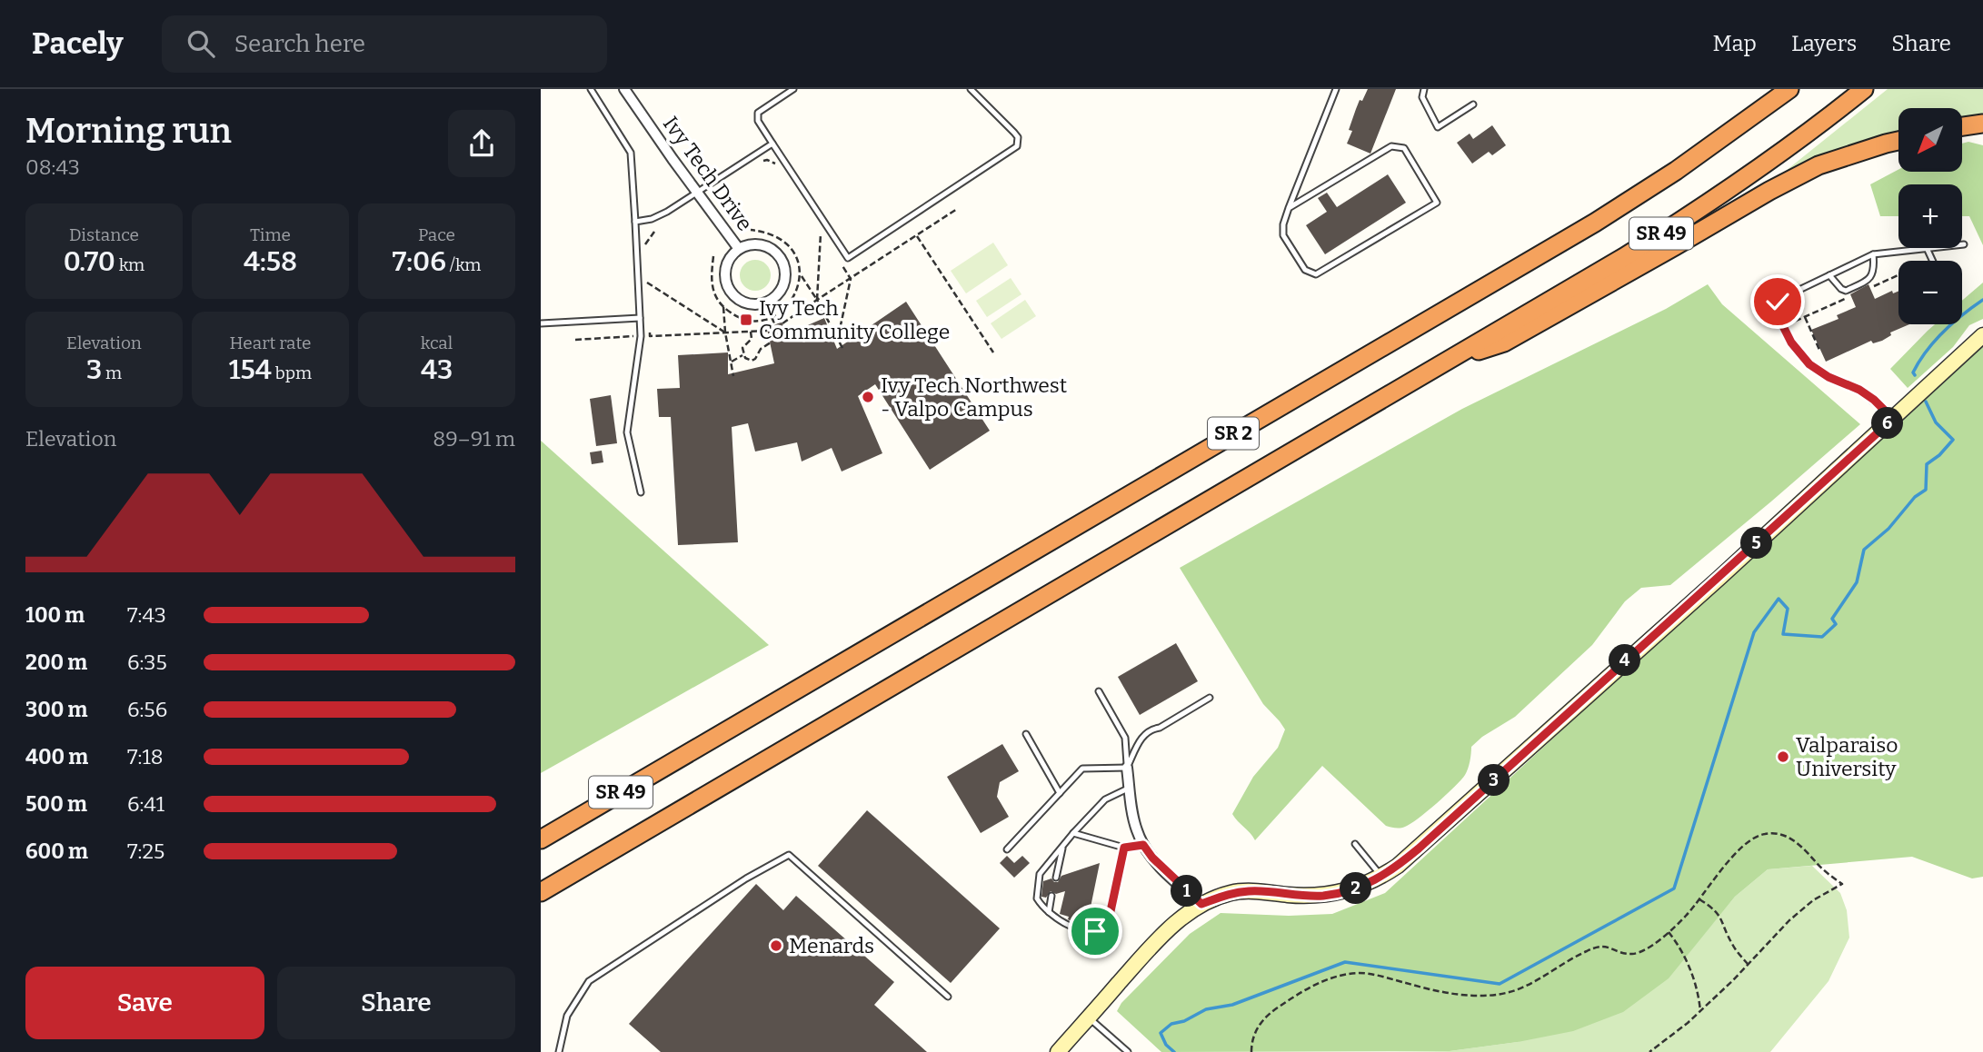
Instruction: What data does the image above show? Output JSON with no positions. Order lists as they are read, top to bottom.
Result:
{
  "streets": {
    "highway": ["SR 49", "SR 2"],
    "street": ["Ivy Tech Drive"]
  },
  "crossings": [
    ["SR 49", "SR 2"]
  ],
  "places": {
    "transit": ["Ivy Tech Community College"],
    "other": ["Ivy Tech Northwest - Valpo Campus", "Valparaiso University", "Menards"]
  },
  "north": "bottom left",
  "page": {
    "header": "Pacely",
    "search": "Search here",
    "nav": ["Map", "Layers", "Share"],
    "heading": ["Morning run", "08:43"],
    "map_buttons": ["+", "−"],
    "stats": [
      ["Distance", "0.70 km"],
      ["Time", "4:58"],
      ["Pace", "7:06 /km"],
      ["Elevation", "3 m"],
      ["Heart rate", "154 bpm"],
      ["kcal", "43"]
    ],
    "pins": [
      "6",
      "5",
      "4",
      "3",
      "2",
      "1"
    ],
    "chart": ["Elevation", "89–91 m"],
    "list": [
      {
        "name": "100 m",
        "note": "7:43"
      },
      {
        "name": "200 m",
        "note": "6:35"
      },
      {
        "name": "300 m",
        "note": "6:56"
      },
      {
        "name": "400 m",
        "note": "7:18"
      },
      {
        "name": "500 m",
        "note": "6:41"
      },
      {
        "name": "600 m",
        "note": "7:25"
      }
    ],
    "buttons": ["Save", "Share"]
  }
}
